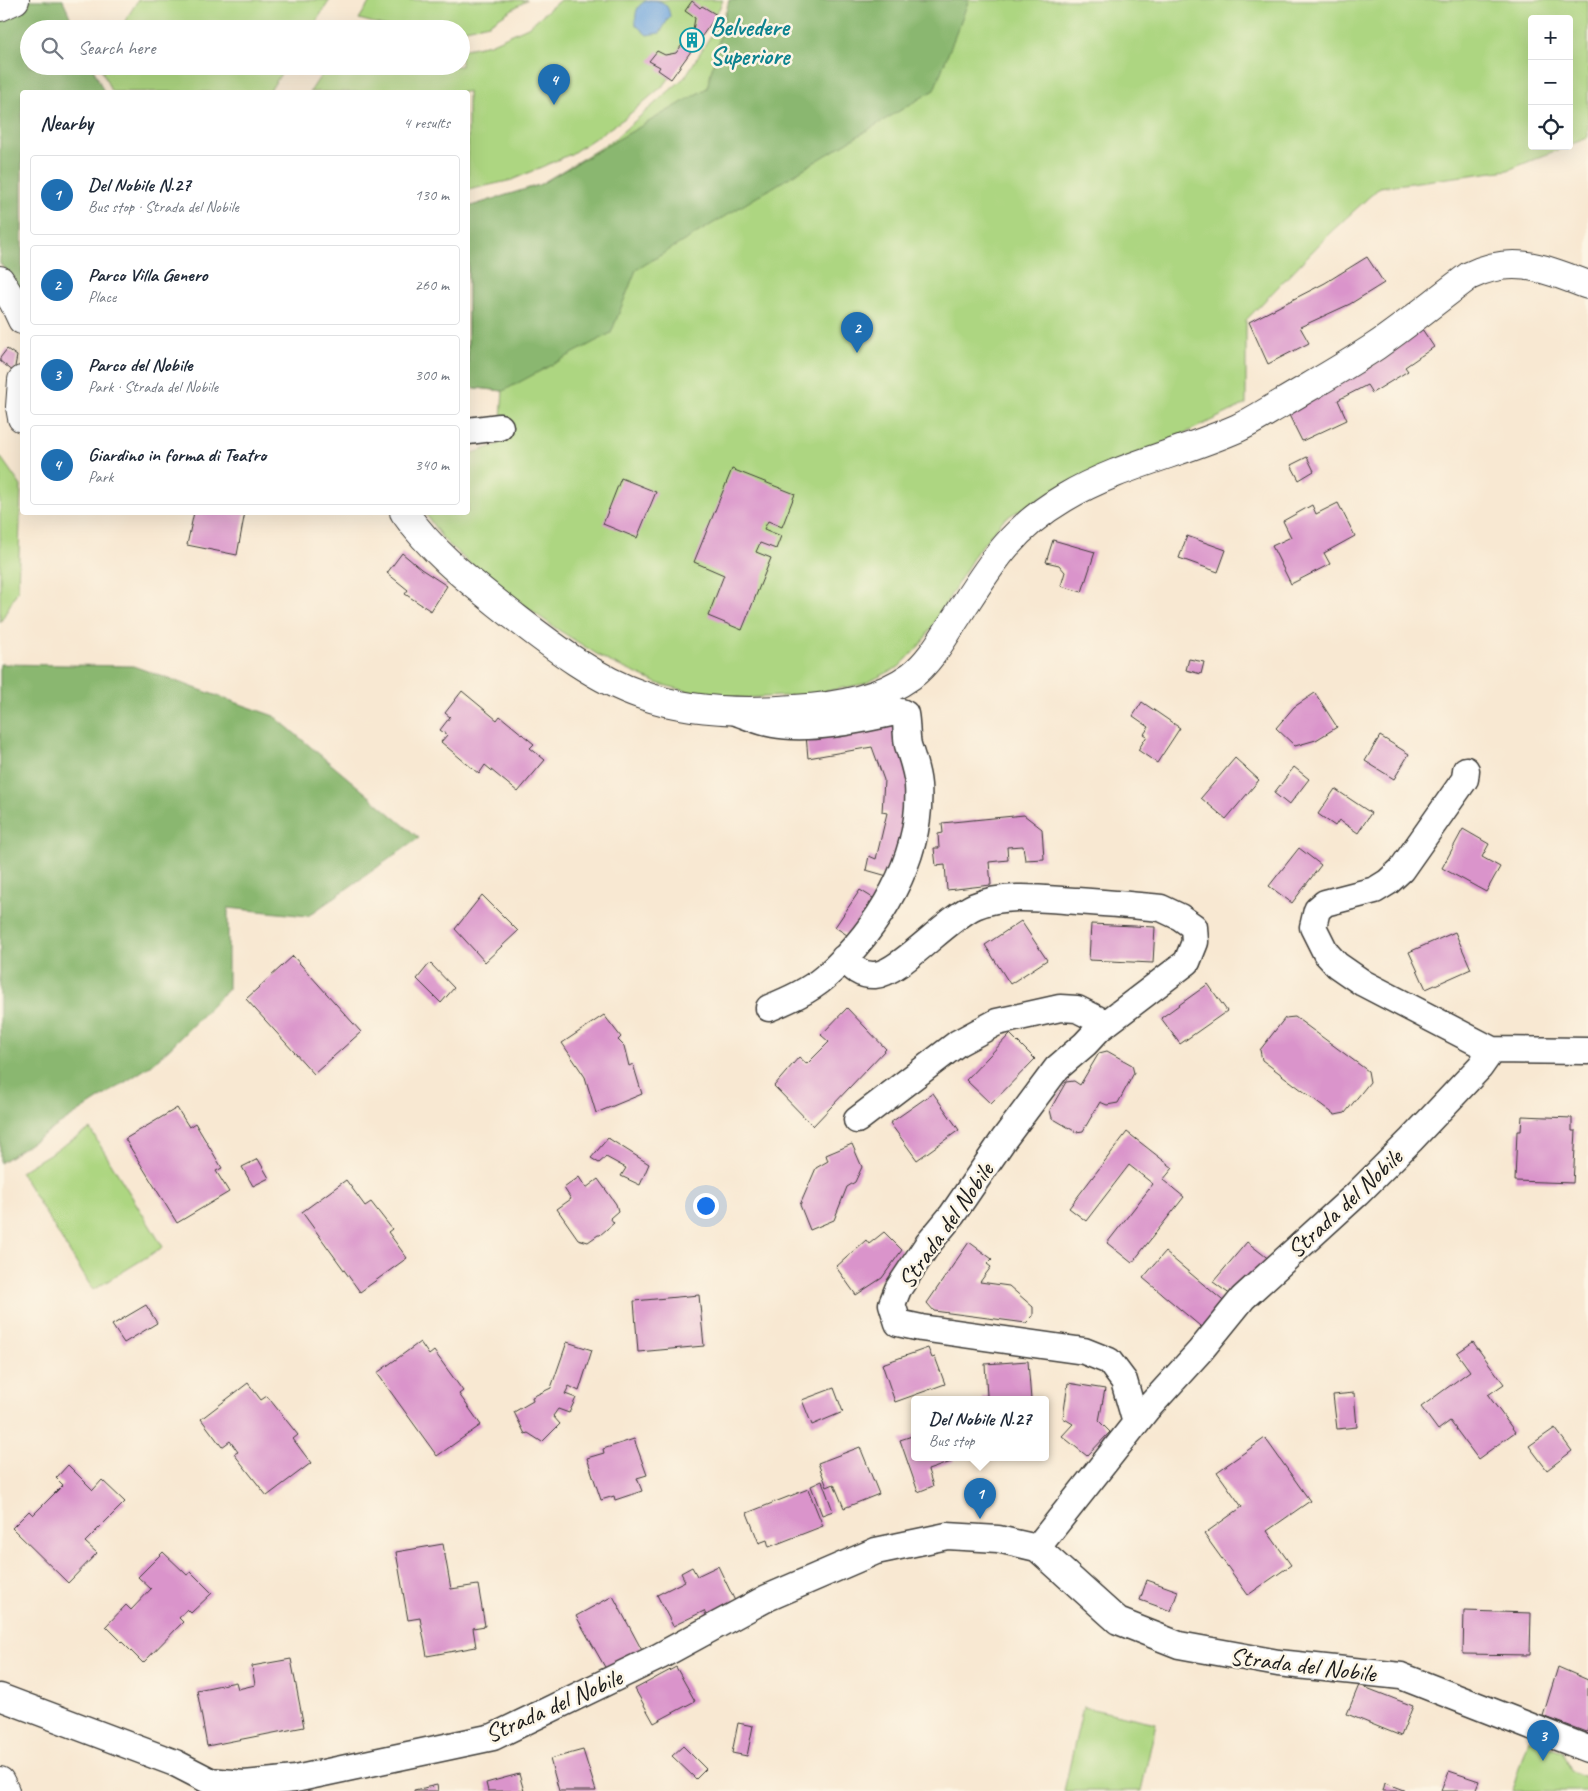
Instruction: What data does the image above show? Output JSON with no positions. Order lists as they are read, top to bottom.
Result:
{
  "streets": {
    "street": ["Strada del Nobile"]
  },
  "places": {
    "building": ["Belvedere Superiore"]
  },
  "page": {
    "map_buttons": ["+", "−"],
    "search": "Search here",
    "pins": [
      "4",
      "2",
      "1",
      "3"
    ],
    "heading": ["Nearby", "4 results"],
    "list": [
      {
        "mark": "1",
        "name": "Del Nobile N.27",
        "note": "Bus stop · Strada del Nobile",
        "value": "130 m"
      },
      {
        "mark": "2",
        "name": "Parco Villa Genero",
        "note": "Place",
        "value": "260 m"
      },
      {
        "mark": "3",
        "name": "Parco del Nobile",
        "note": "Park · Strada del Nobile",
        "value": "300 m"
      },
      {
        "mark": "4",
        "name": "Giardino in forma di Teatro",
        "note": "Park",
        "value": "340 m"
      }
    ],
    "popup": ["Del Nobile N.27", "Bus stop"]
  }
}
